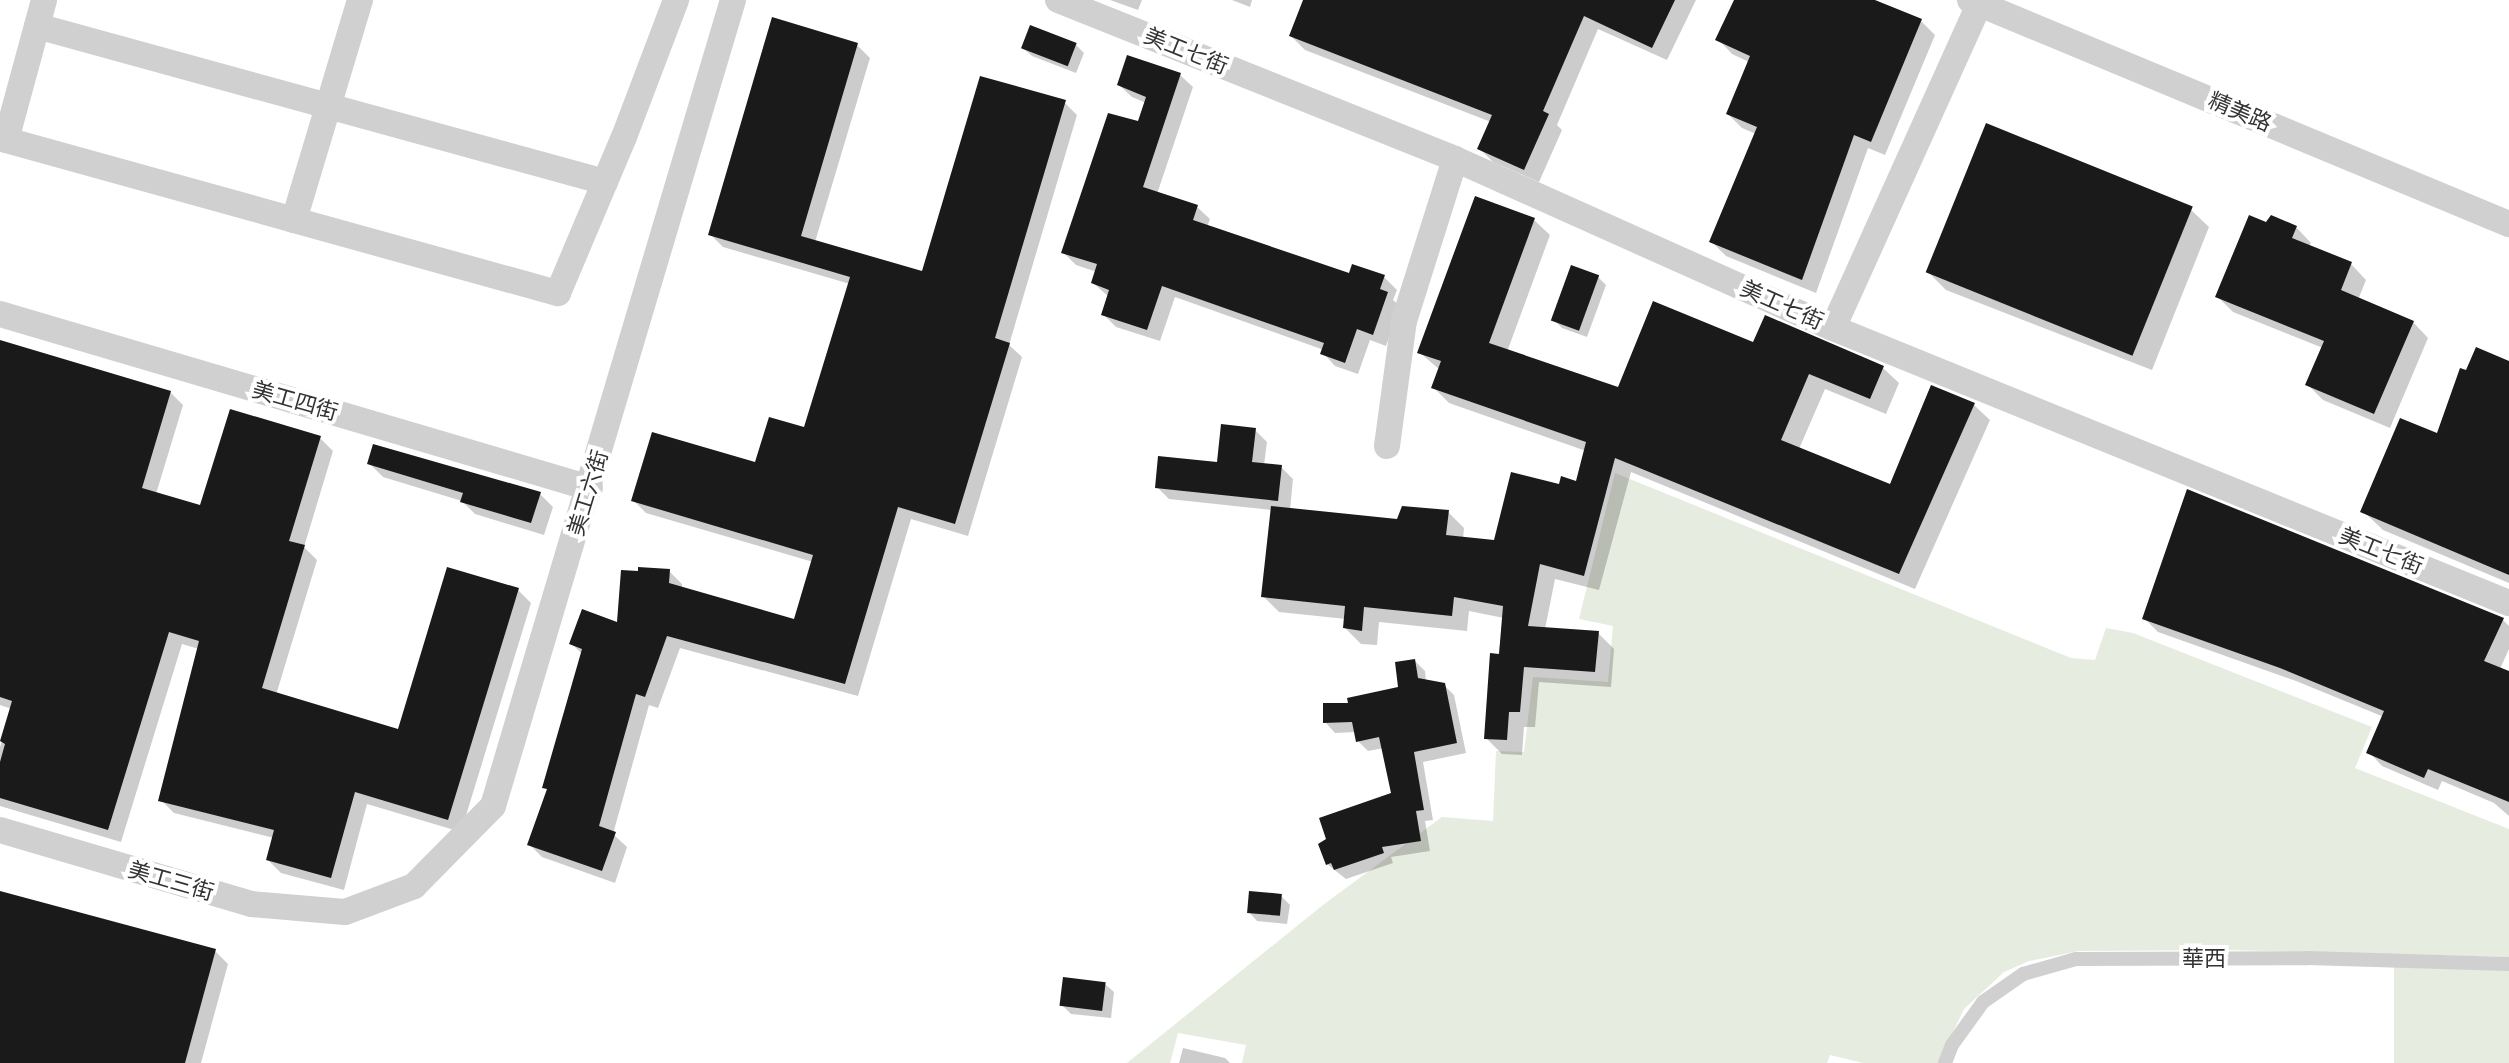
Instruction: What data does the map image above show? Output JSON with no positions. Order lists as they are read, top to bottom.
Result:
{
  "streets": {
    "street": [
      "美工七街",
      "精美路",
      "美工四街",
      "美工六街",
      "美工三街"
    ],
    "lane": ["華西"]
  },
  "crossings": [
    ["美工四街", "美工六街"],
    ["美工六街", "美工三街"]
  ]
}
